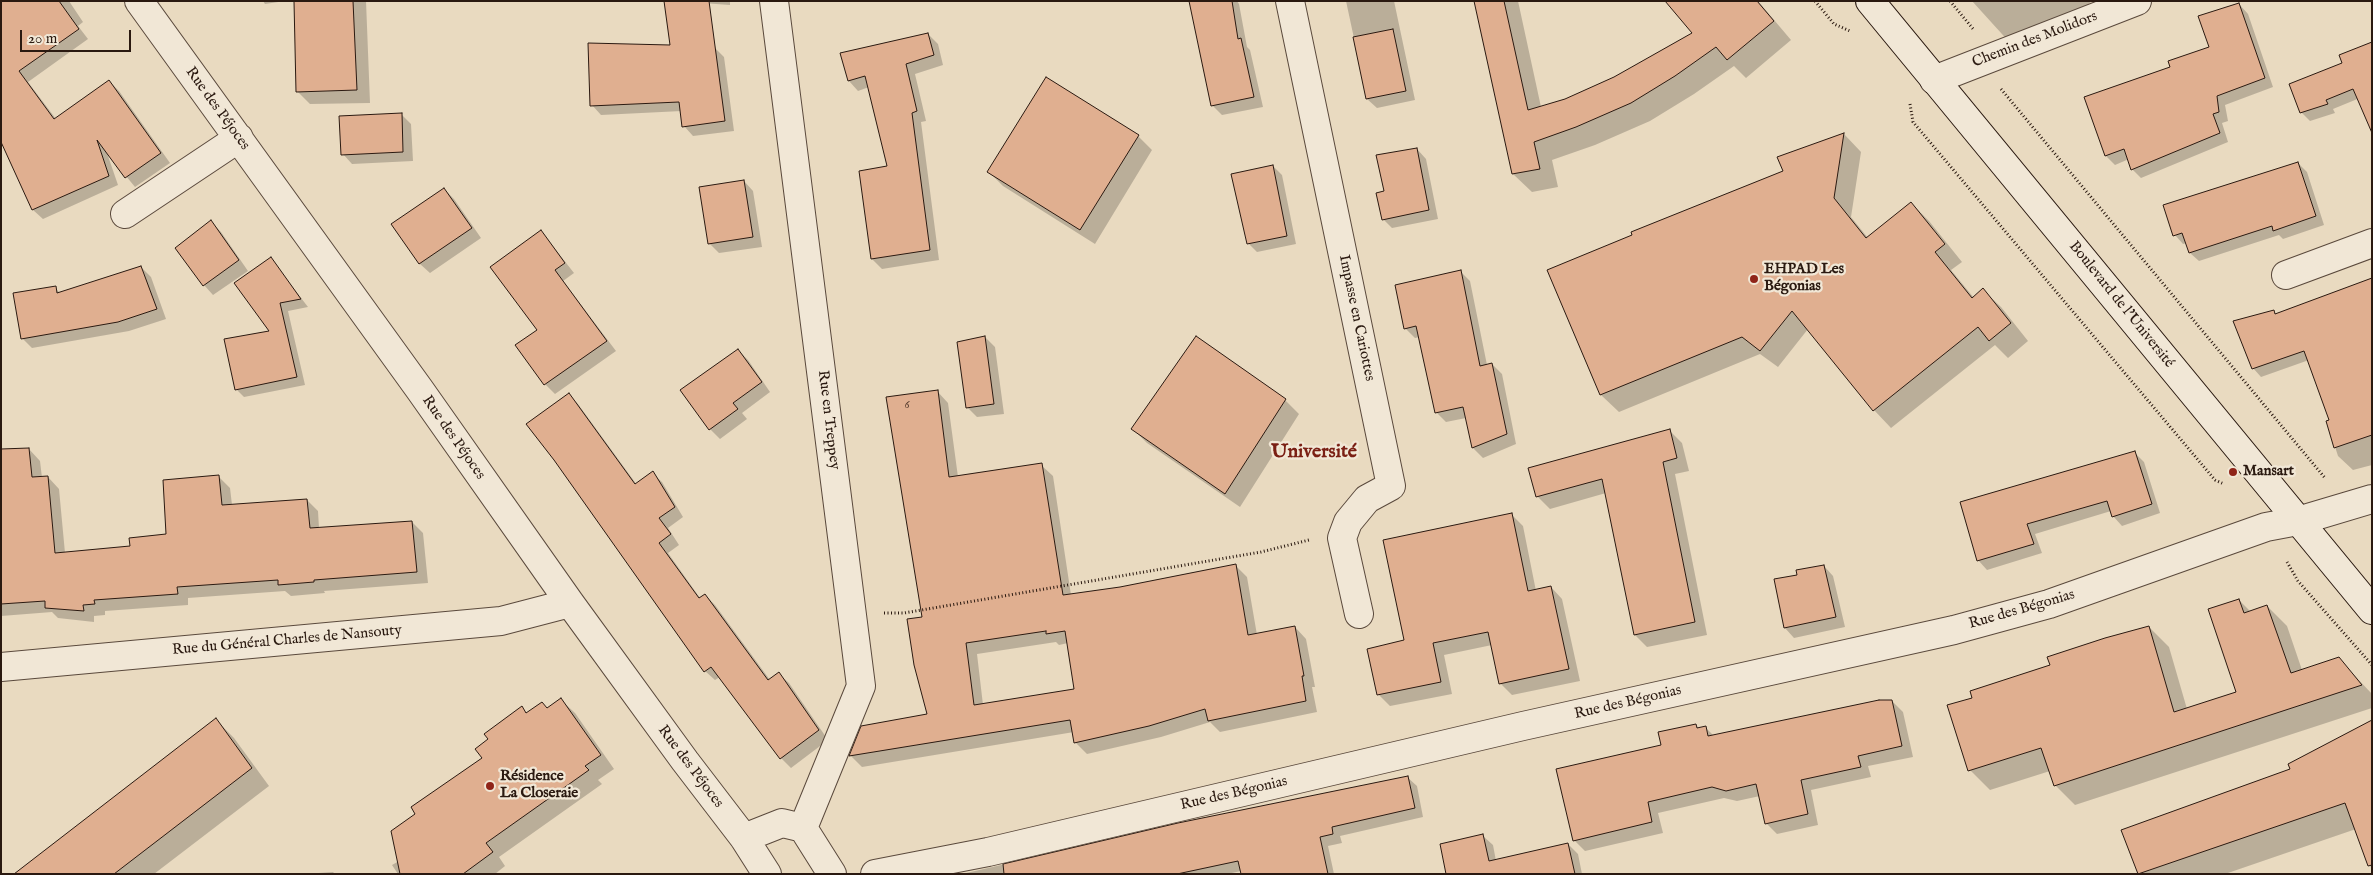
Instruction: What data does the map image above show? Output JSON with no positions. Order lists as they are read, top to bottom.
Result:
{
  "streets": {
    "street": [
      "Chemin des Molidors",
      "Rue des Péjoces",
      "Boulevard de l'Université",
      "Impasse en Cariottes",
      "Rue en Treppey",
      "Rue des Bégonias",
      "Rue du Général Charles de Nansouty"
    ]
  },
  "crossings": [
    ["Chemin des Molidors", "Boulevard de l'Université"],
    ["Rue des Péjoces", "Rue du Général Charles de Nansouty"],
    ["Boulevard de l'Université", "Rue des Bégonias"]
  ],
  "districts": ["Université"],
  "places": ["EHPAD Les Bégonias", "Mansart", "Résidence La Closeraie"],
  "house_numbers": ["6"],
  "scale_bar": "20 m"
}
